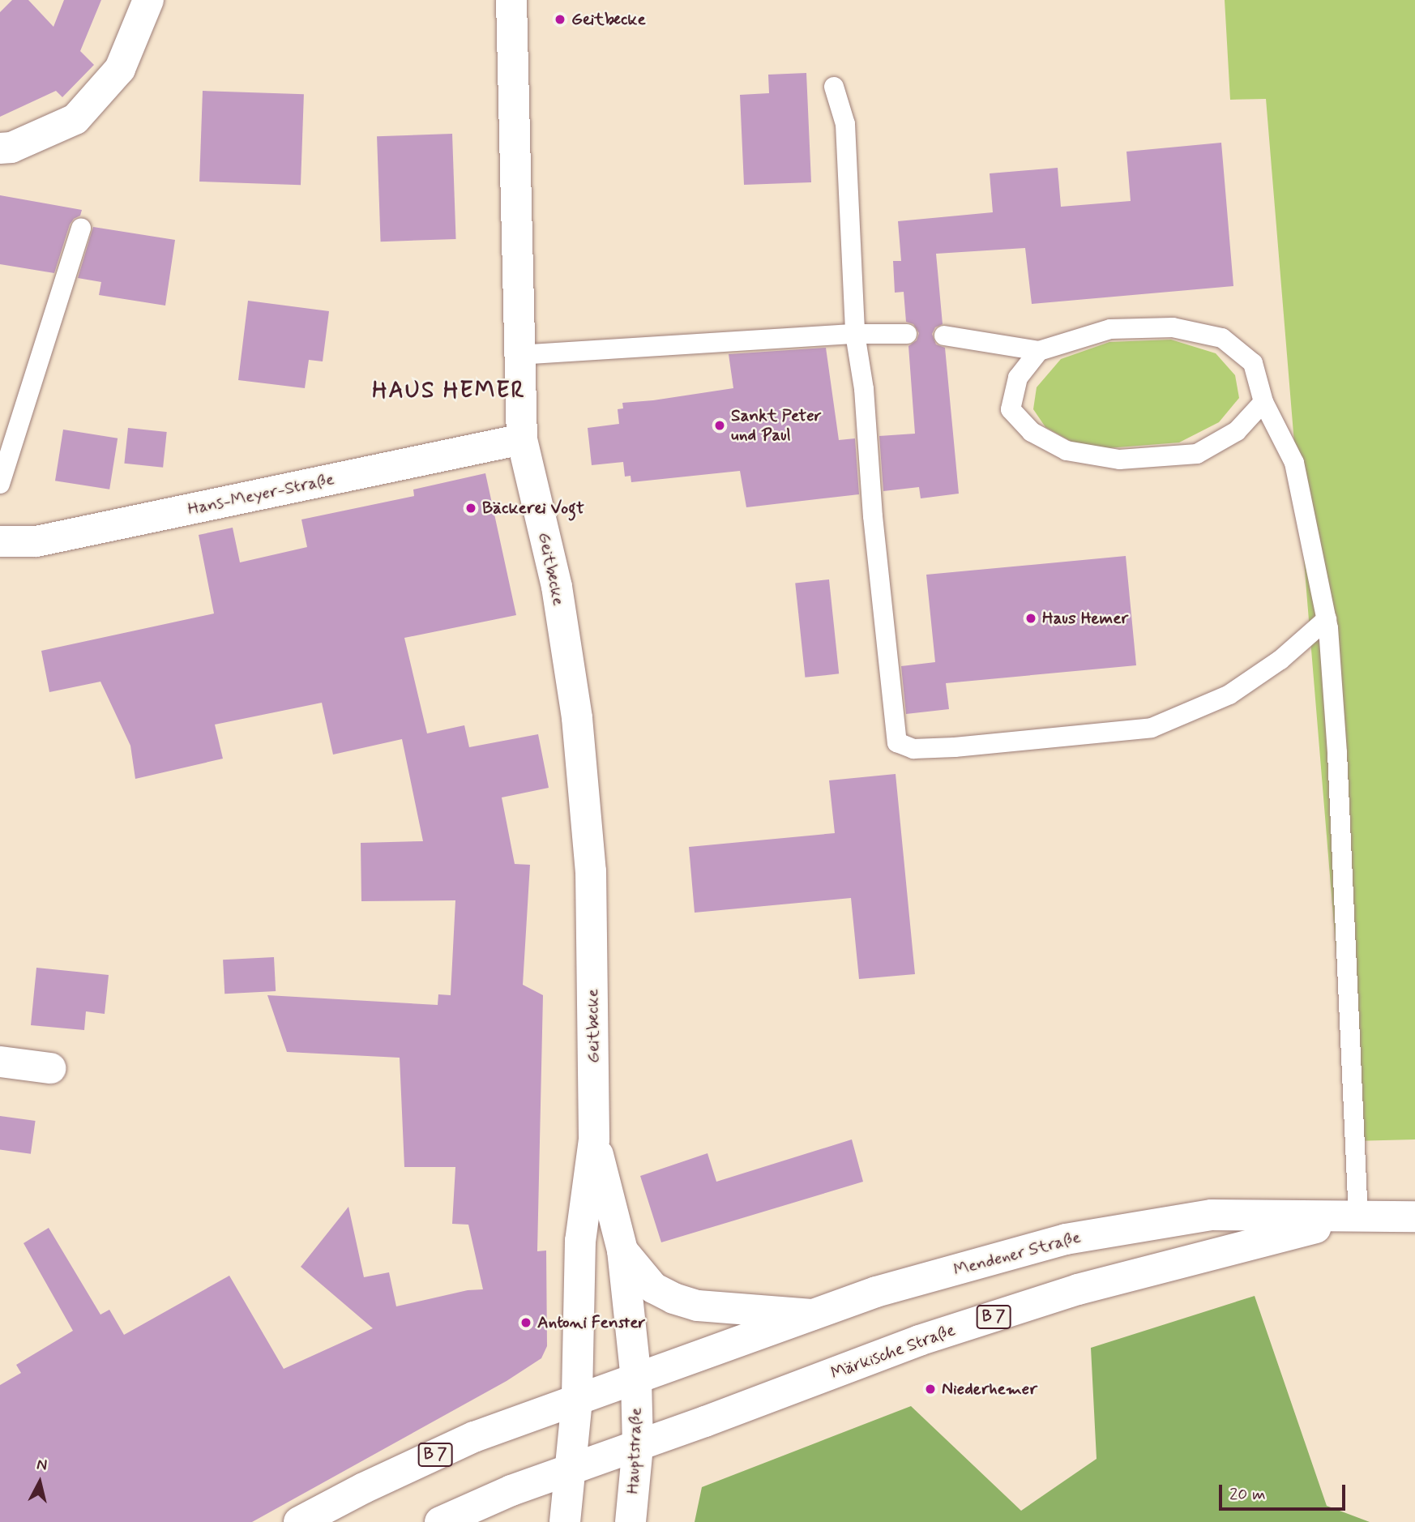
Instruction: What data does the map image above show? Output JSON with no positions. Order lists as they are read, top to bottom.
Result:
{
  "streets": {
    "street": [
      "Hans-Meyer-Straße",
      "Geitbecke",
      "Mendener Straße",
      "B 7",
      "Märkische Straße",
      "Hauptstraße"
    ]
  },
  "crossings": [
    ["Hans-Meyer-Straße", "Geitbecke"],
    ["Geitbecke", "Mendener Straße"],
    ["Geitbecke", "B 7"],
    ["Geitbecke", "Hauptstraße"],
    ["Mendener Straße", "B 7"],
    ["Mendener Straße", "Märkische Straße"],
    ["Mendener Straße", "Hauptstraße"],
    ["B 7", "Hauptstraße"],
    ["Märkische Straße", "Hauptstraße"]
  ],
  "districts": ["HAUS HEMER"],
  "places": [
    "Geitbecke",
    "Sankt Peter und Paul",
    "Bäckerei Vogt",
    "Haus Hemer",
    "Antoni Fenster",
    "Niederhemer"
  ],
  "scale_bar": "20 m",
  "north": "top"
}
